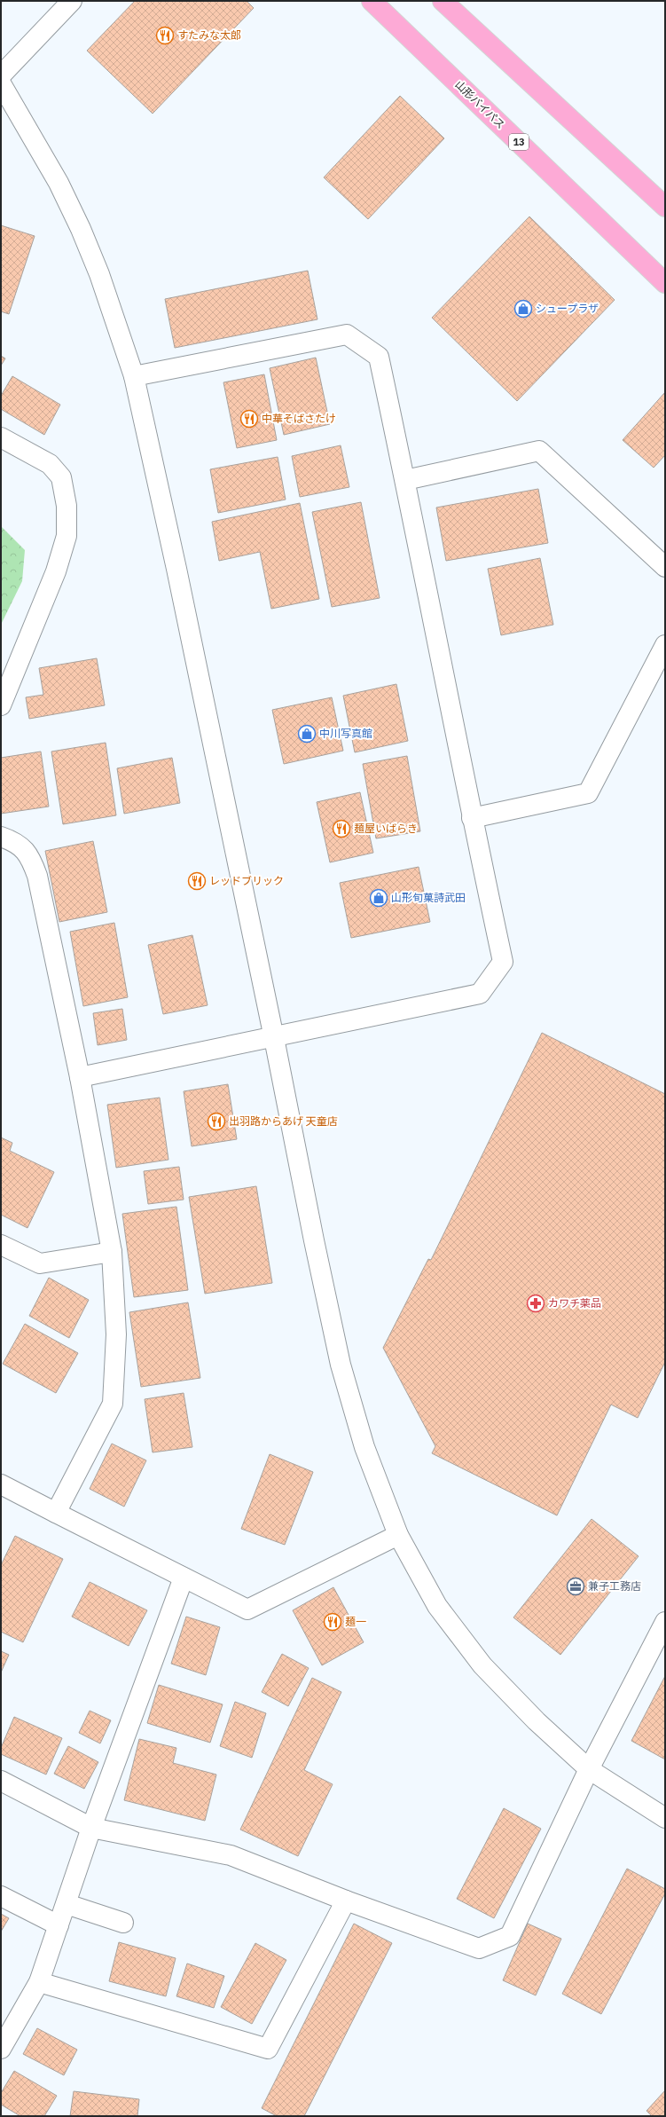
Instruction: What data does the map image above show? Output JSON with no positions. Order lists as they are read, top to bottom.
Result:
{
  "streets": {
    "highway": ["山形バイパス", "13"]
  },
  "places": {
    "restaurant": [
      "すたみな太郎",
      "中華そばさたけ",
      "麺屋いばらき",
      "レッドブリック",
      "出羽路からあげ 天童店",
      "麺一"
    ],
    "shop": ["シュープラザ", "中川写真館", "山形旬菓詩武田"],
    "pharmacy": ["カワチ薬品"],
    "office": ["兼子工務店"]
  }
}
